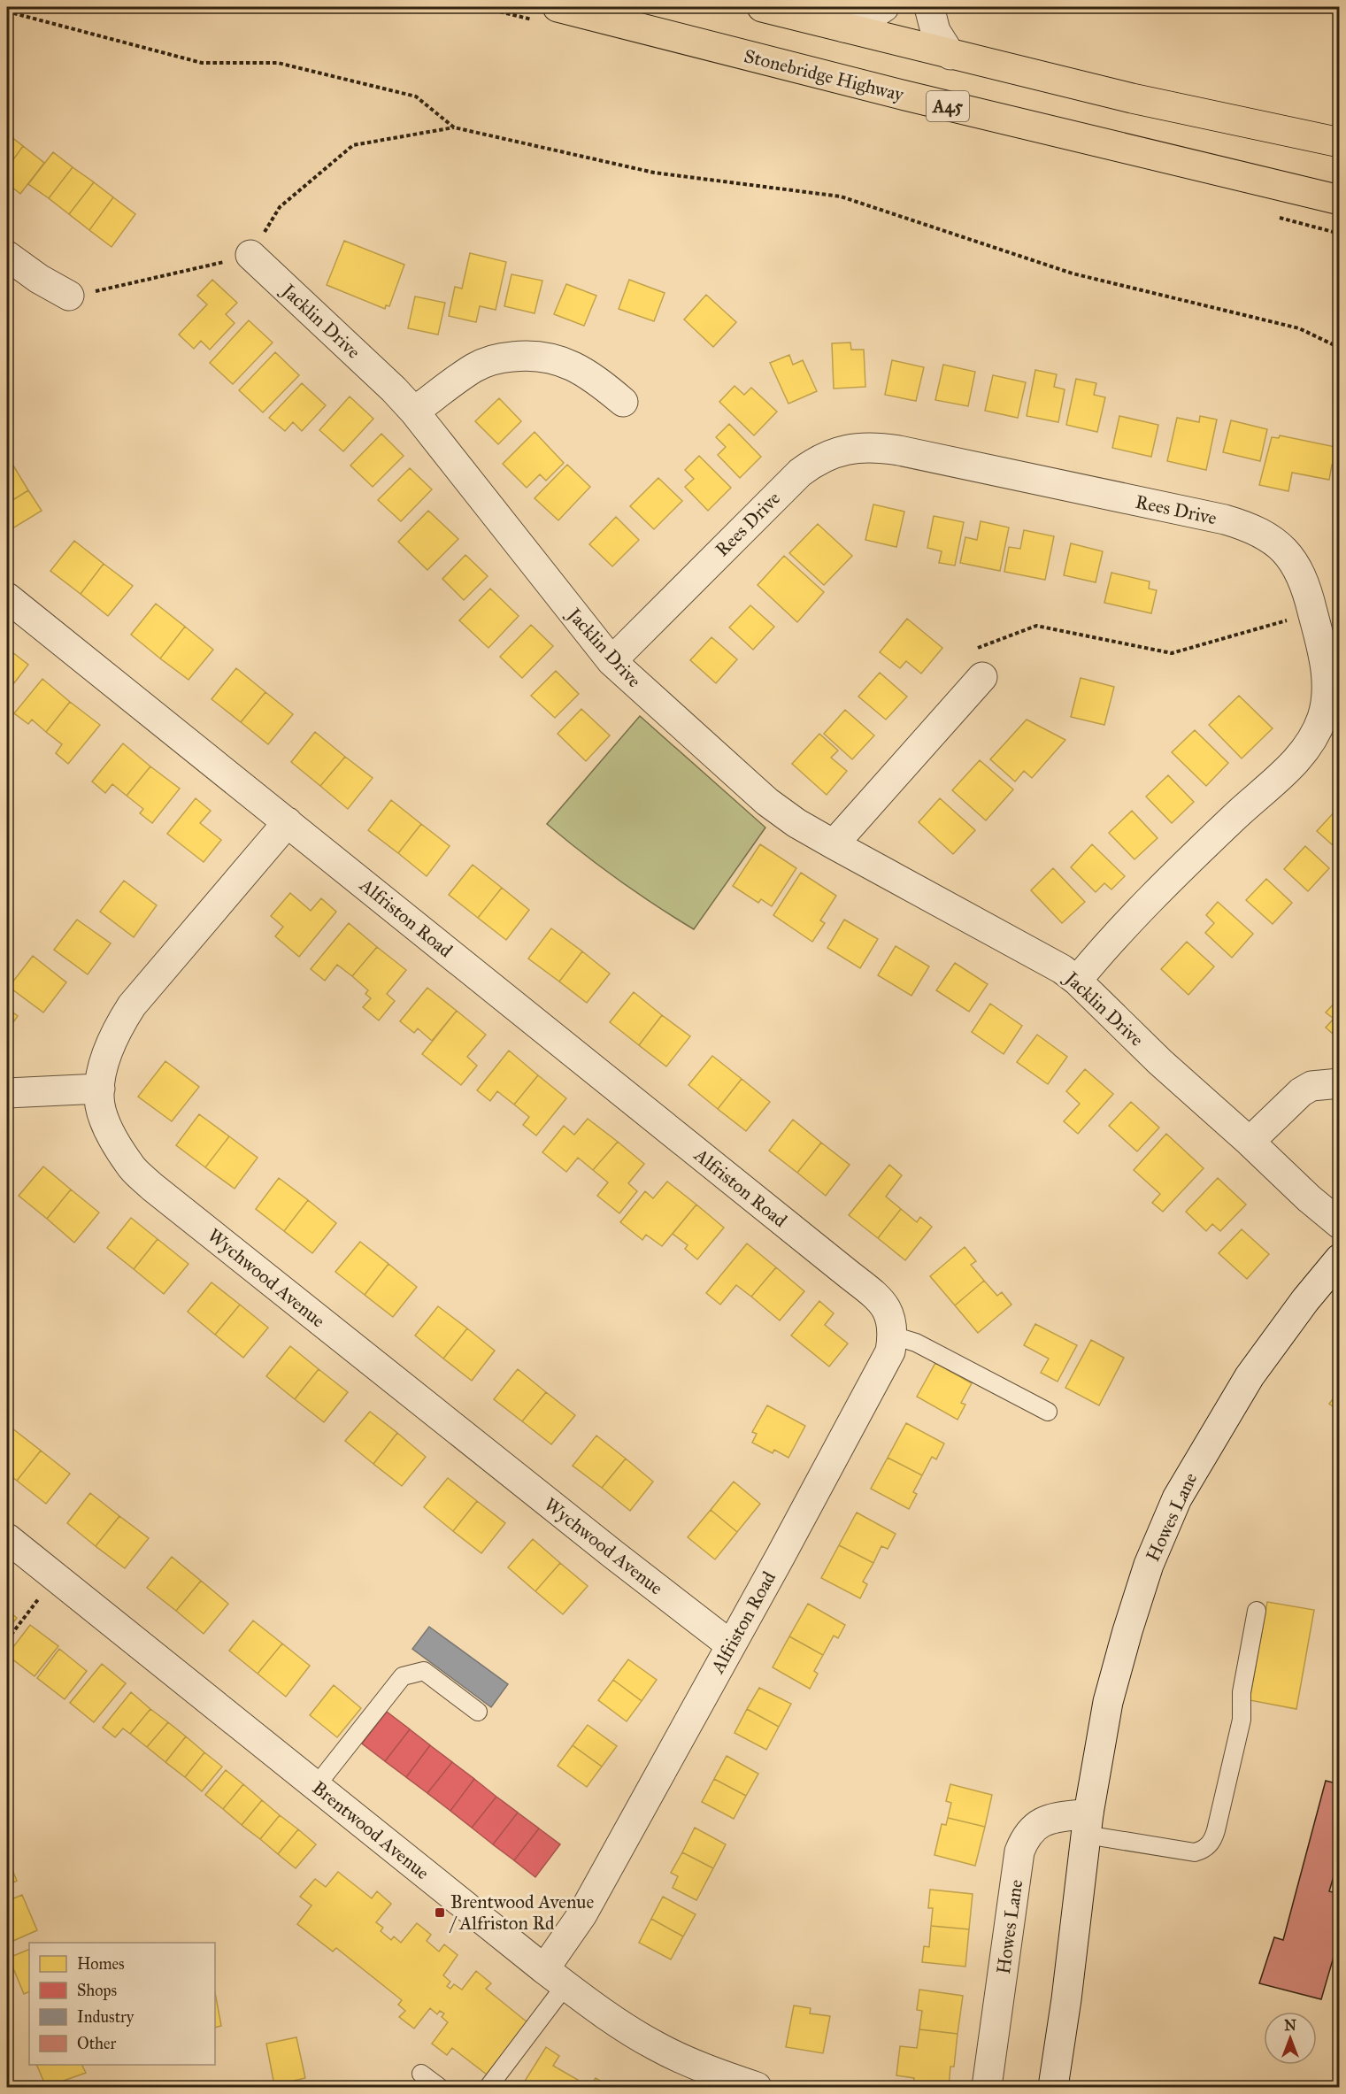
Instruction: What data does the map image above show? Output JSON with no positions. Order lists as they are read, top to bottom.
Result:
{
  "streets": {
    "highway": ["Stonebridge Highway", "A45"],
    "street": [
      "Jacklin Drive",
      "Rees Drive",
      "Alfriston Road",
      "Wychwood Avenue",
      "Howes Lane",
      "Brentwood Avenue"
    ]
  },
  "crossings": [
    ["Jacklin Drive", "Rees Drive"],
    ["Alfriston Road", "Wychwood Avenue"],
    ["Alfriston Road", "Brentwood Avenue"]
  ],
  "places": {
    "transit": ["Brentwood Avenue / Alfriston Rd"]
  },
  "legend": [
    "Homes",
    "Shops",
    "Industry",
    "Other"
  ],
  "north": "top"
}
